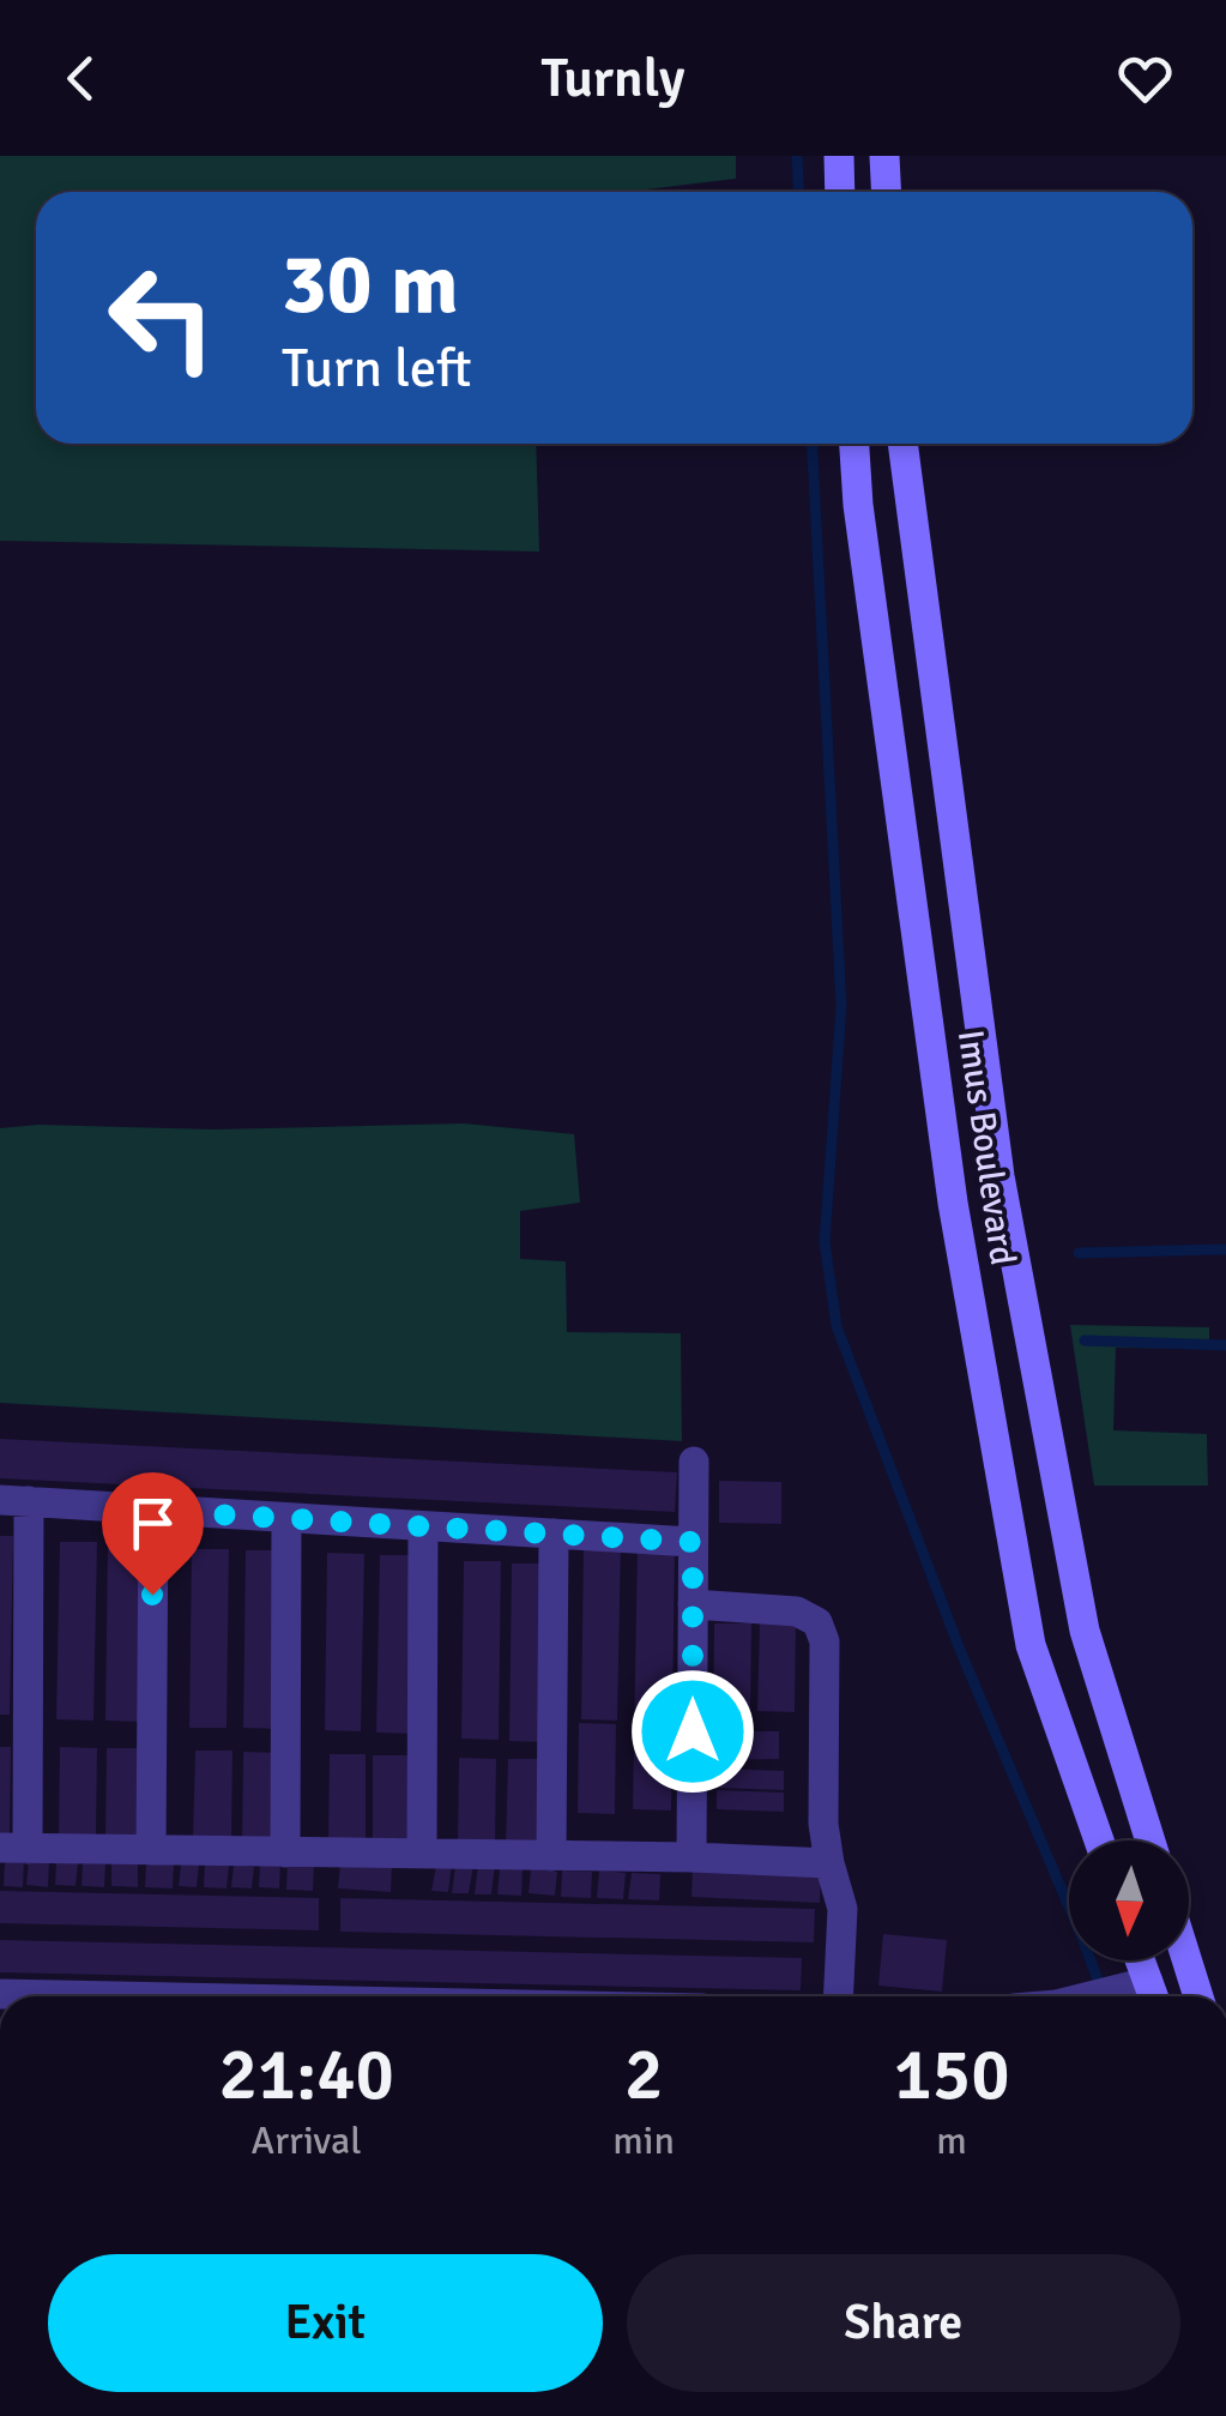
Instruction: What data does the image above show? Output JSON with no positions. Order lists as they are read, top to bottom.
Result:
{
  "streets": {
    "main road": ["Imus Boulevard"]
  },
  "north": "bottom",
  "page": {
    "header": "Turnly",
    "turn": ["30 m", "Turn left"],
    "eta": [
      "21:40",
      "Arrival",
      "2",
      "min",
      "150",
      "m"
    ],
    "buttons": ["Exit", "Share"]
  }
}
